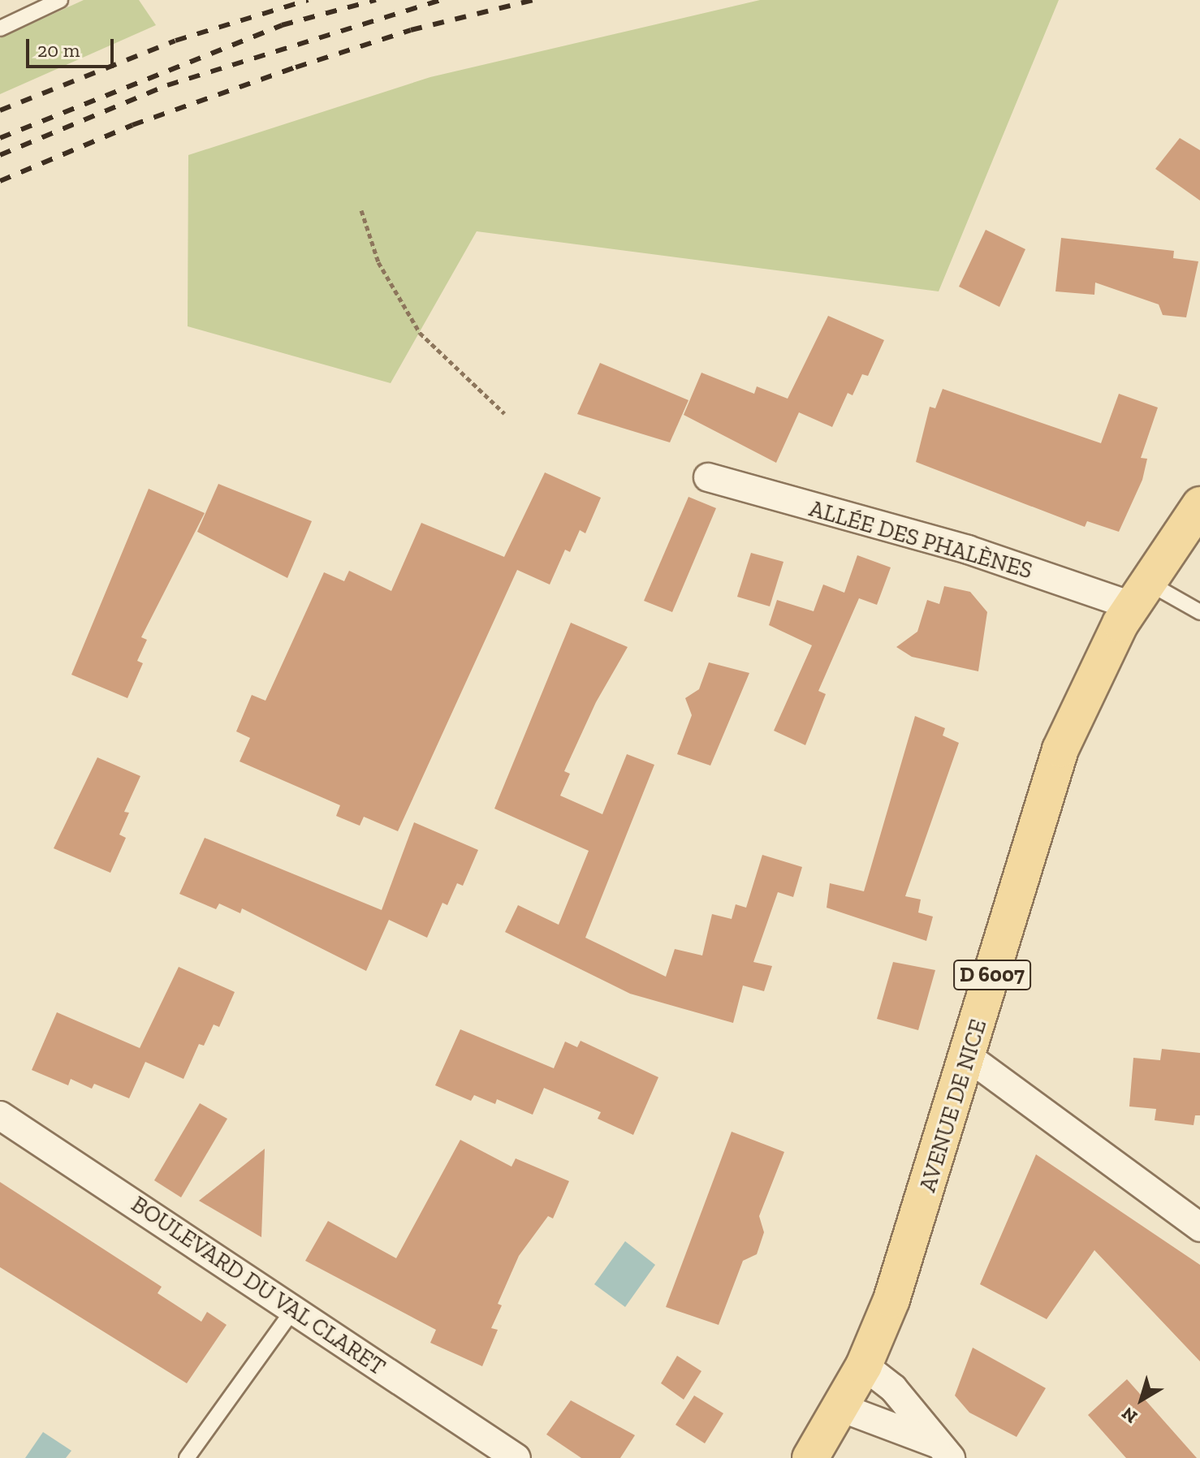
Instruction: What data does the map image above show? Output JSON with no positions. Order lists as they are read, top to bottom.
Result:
{
  "streets": {
    "main road": ["D 6007", "AVENUE DE NICE"],
    "street": ["ALLÉE DES PHALÈNES", "BOULEVARD DU VAL CLARET"]
  },
  "crossings": [
    ["ALLÉE DES PHALÈNES", "AVENUE DE NICE"]
  ],
  "scale_bar": "20 m",
  "north": "bottom left"
}
